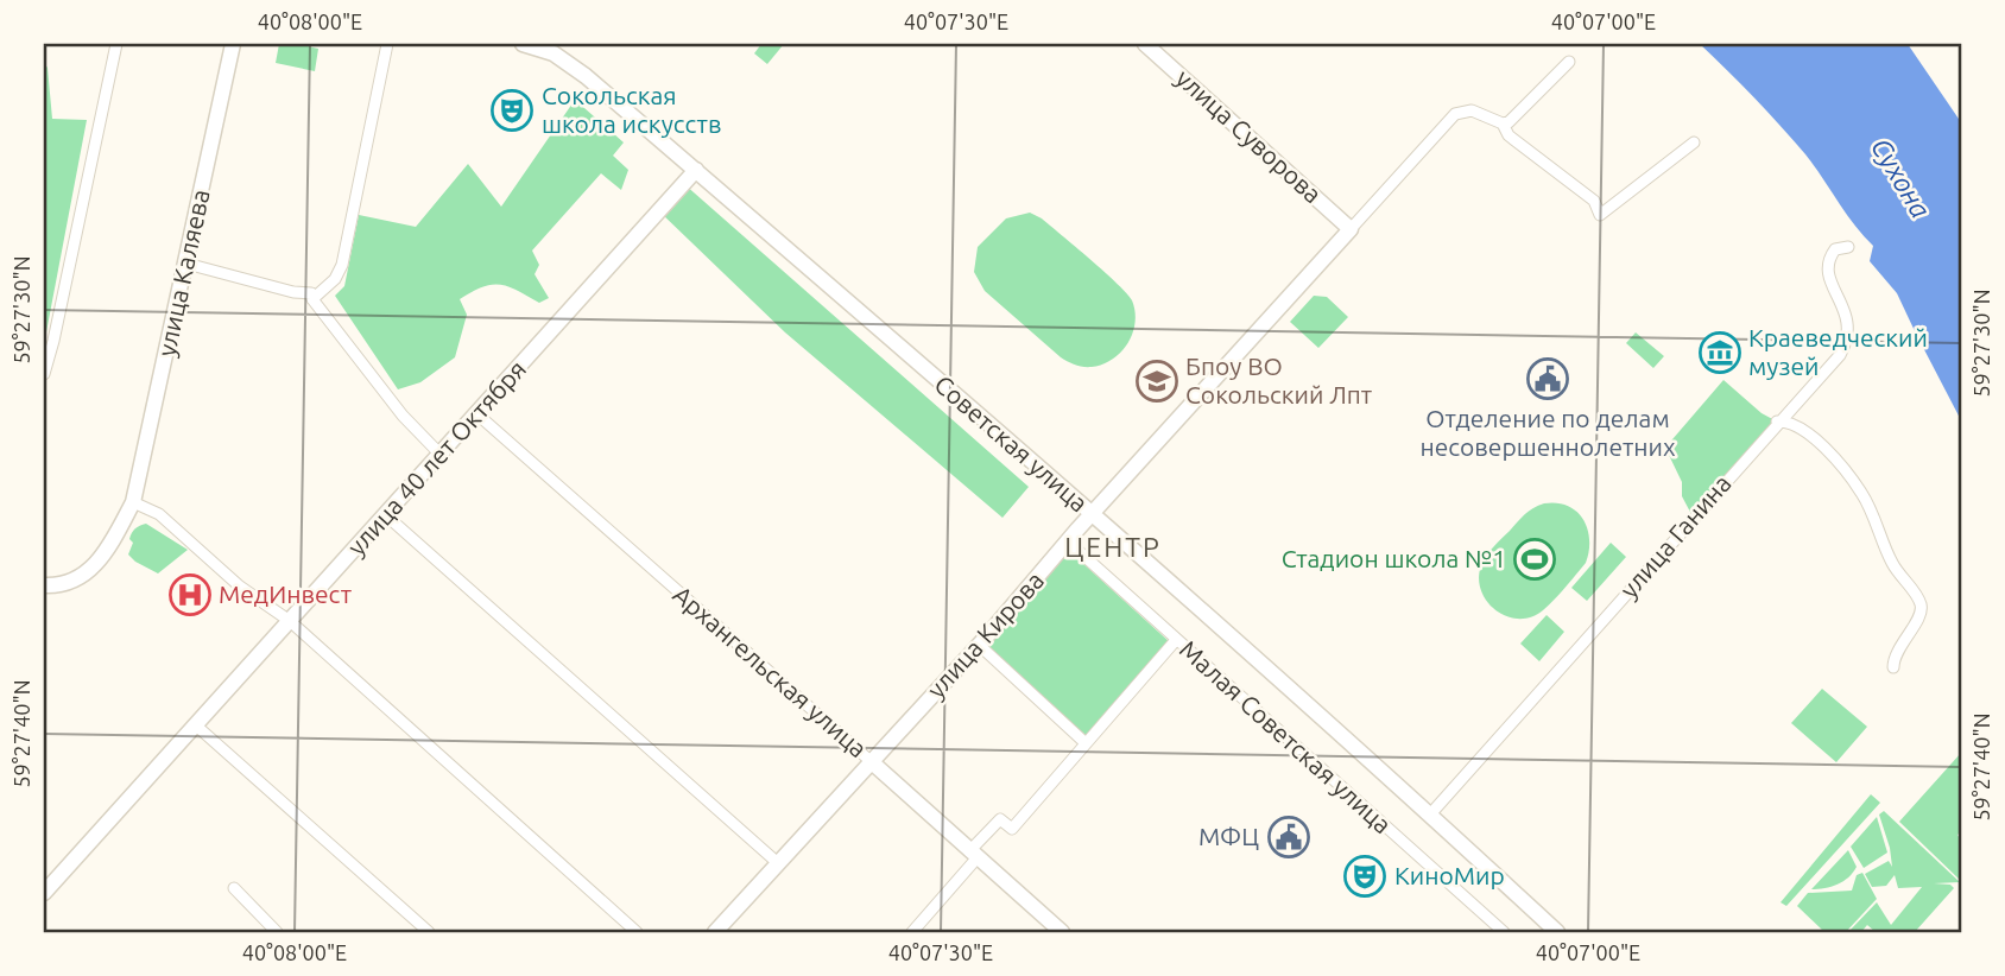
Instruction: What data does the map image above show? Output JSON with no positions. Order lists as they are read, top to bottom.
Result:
{
  "streets": {
    "main road": [
      "улица Суворова",
      "улица Каляева",
      "Советская улица",
      "улица 40 лет Октября",
      "улица Кирова",
      "Архангельская улица"
    ],
    "street": ["улица Ганина", "Малая Советская улица"]
  },
  "crossings": [
    ["улица Суворова", "улица Кирова"],
    ["Советская улица", "улица 40 лет Октября"],
    ["Советская улица", "улица Ганина"],
    ["Советская улица", "улица Кирова"],
    ["улица 40 лет Октября", "Архангельская улица"],
    ["улица Кирова", "Архангельская улица"],
    ["улица Кирова", "Малая Советская улица"]
  ],
  "districts": ["ЦЕНТР"],
  "water": ["Сухона"],
  "places": {
    "theatre": ["Сокольская школа искусств", "КиноМир"],
    "museum": ["Краеведческий музей"],
    "public building": ["Отделение по делам несовершеннолетних", "МФЦ"],
    "school or university": ["Бпоу ВО Сокольский Лпт"],
    "sports": ["Стадион школа №1"],
    "hospital": ["МедИнвест"]
  },
  "coordinates": [
    "40°08'00\"E",
    "40°07'30\"E",
    "40°07'00\"E",
    "59°27'30\"N",
    "59°27'40\"N"
  ]
}
